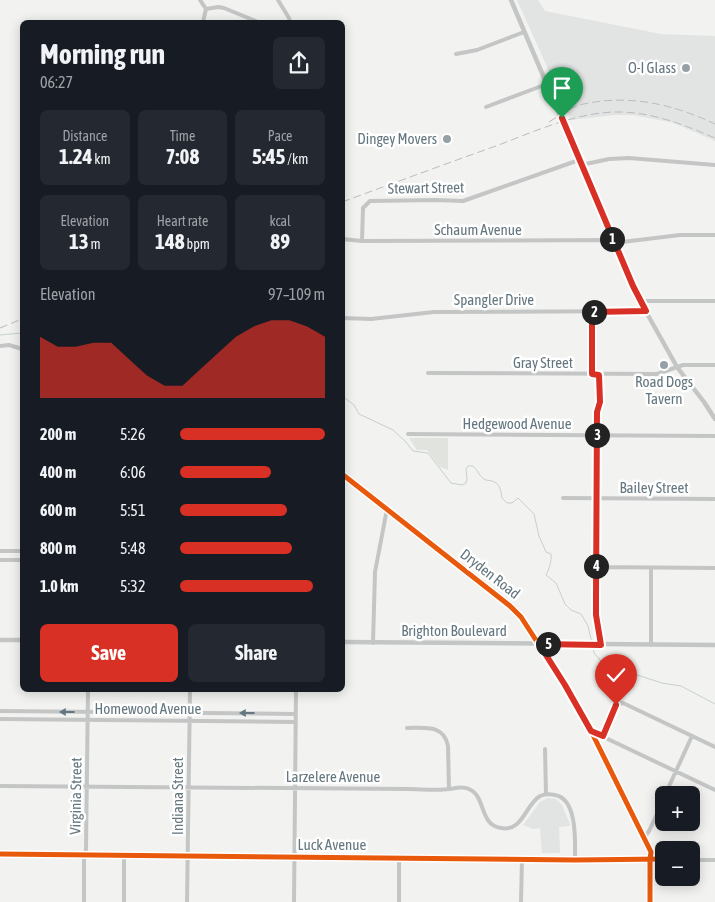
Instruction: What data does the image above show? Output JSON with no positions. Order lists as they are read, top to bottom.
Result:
{
  "streets": {
    "street": [
      "Stewart Street",
      "Schaum Avenue",
      "Spangler Drive",
      "Gray Street",
      "Hedgewood Avenue",
      "Bailey Street",
      "Dryden Road",
      "Brighton Boulevard",
      "Homewood Avenue",
      "Larzelere Avenue",
      "Virginia Street",
      "Indiana Street",
      "Luck Avenue"
    ]
  },
  "crossings": [
    ["Stewart Street", "Schaum Avenue"],
    ["Dryden Road", "Brighton Boulevard"],
    ["Dryden Road", "Luck Avenue"],
    ["Homewood Avenue", "Virginia Street"],
    ["Homewood Avenue", "Indiana Street"],
    ["Larzelere Avenue", "Virginia Street"],
    ["Larzelere Avenue", "Indiana Street"],
    ["Virginia Street", "Luck Avenue"],
    ["Indiana Street", "Luck Avenue"]
  ],
  "places": ["O-I Glass", "Dingey Movers", "Road Dogs Tavern"],
  "page": {
    "heading": ["Morning run", "06:27"],
    "stats": [
      ["Distance", "1.24 km"],
      ["Time", "7:08"],
      ["Pace", "5:45 /km"],
      ["Elevation", "13 m"],
      ["Heart rate", "148 bpm"],
      ["kcal", "89"]
    ],
    "pins": [
      "1",
      "2",
      "3",
      "4",
      "5"
    ],
    "chart": ["Elevation", "97–109 m"],
    "list": [
      {
        "name": "200 m",
        "note": "5:26"
      },
      {
        "name": "400 m",
        "note": "6:06"
      },
      {
        "name": "600 m",
        "note": "5:51"
      },
      {
        "name": "800 m",
        "note": "5:48"
      },
      {
        "name": "1.0 km",
        "note": "5:32"
      }
    ],
    "buttons": ["Save", "Share"],
    "map_buttons": ["+", "−"]
  }
}
